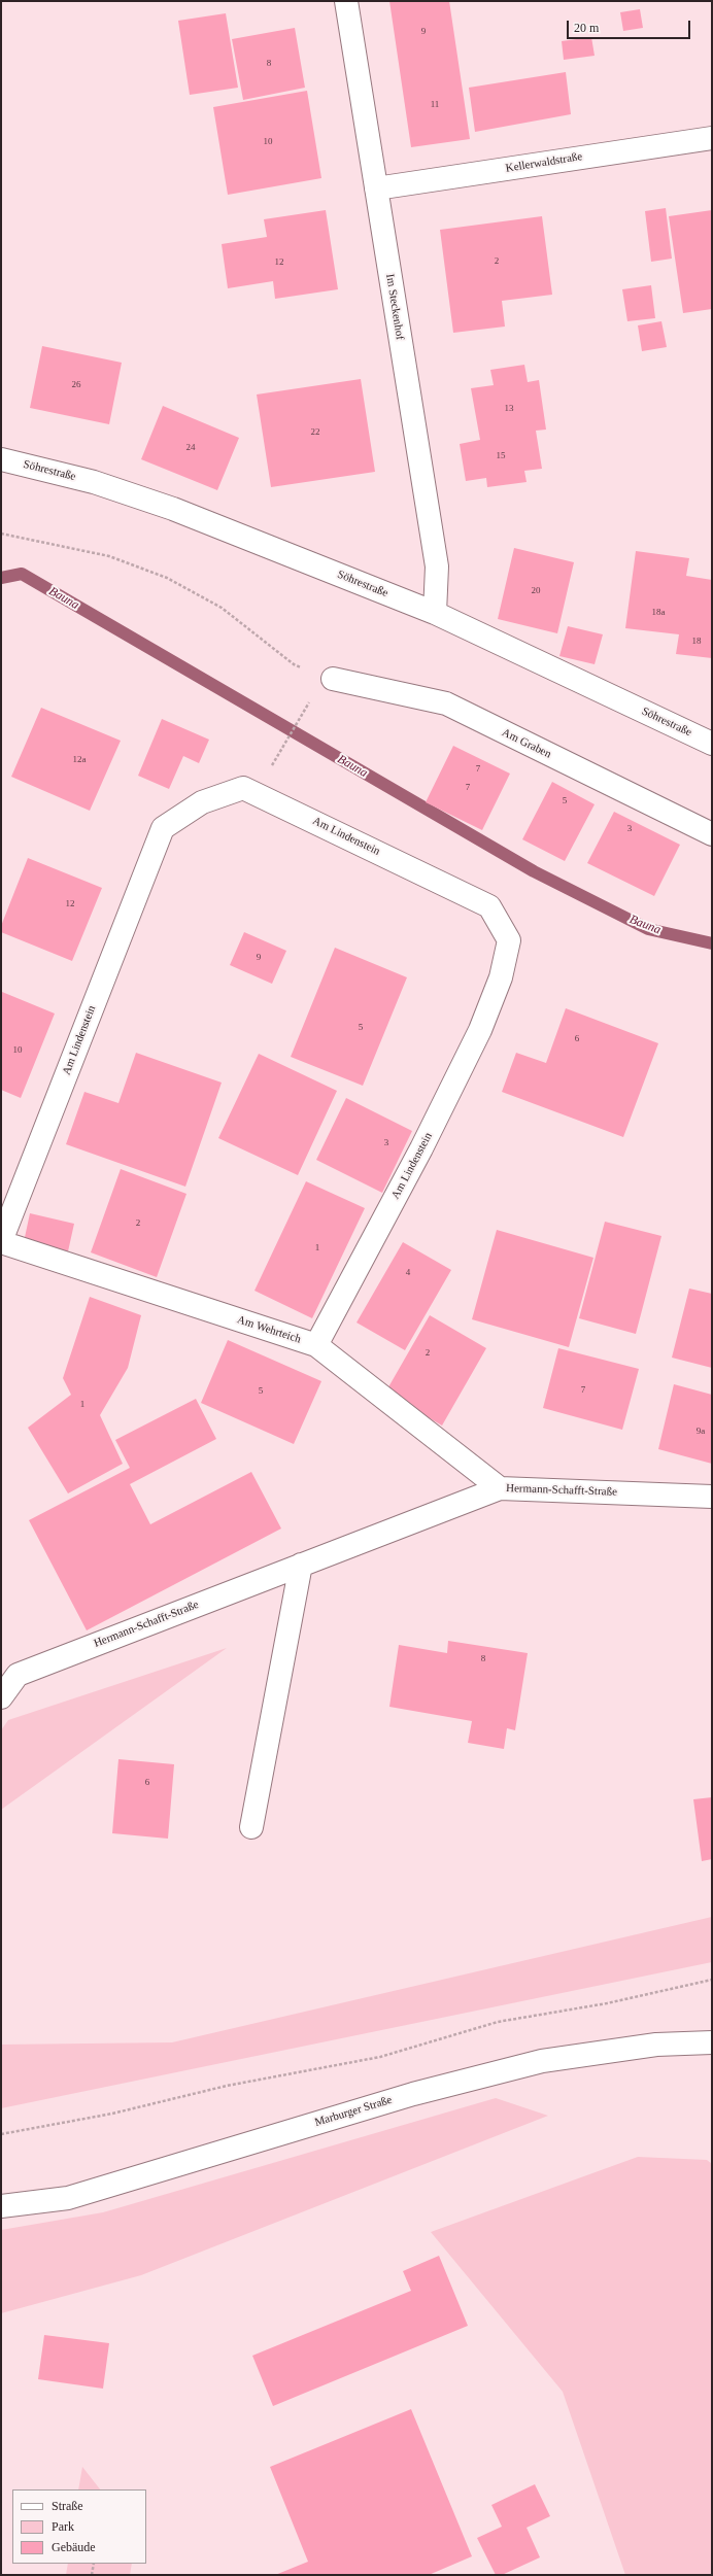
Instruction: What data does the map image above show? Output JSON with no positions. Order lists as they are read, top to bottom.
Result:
{
  "streets": {
    "street": [
      "Kellerwaldstraße",
      "Im Steckenhof",
      "Söhrestraße",
      "Am Graben",
      "Am Lindenstein",
      "Am Wehrteich",
      "Hermann-Schafft-Straße",
      "Marburger Straße"
    ]
  },
  "crossings": [
    ["Kellerwaldstraße", "Im Steckenhof"],
    ["Im Steckenhof", "Söhrestraße"],
    ["Am Lindenstein", "Am Wehrteich"],
    ["Am Wehrteich", "Hermann-Schafft-Straße"]
  ],
  "water": ["Bauna"],
  "house_numbers": [
    "9",
    "8",
    "11",
    "10",
    "2",
    "12",
    "26",
    "13",
    "22",
    "24",
    "15",
    "20",
    "18a",
    "18",
    "12a",
    "7",
    "7",
    "5",
    "3",
    "12",
    "9",
    "5",
    "6",
    "10",
    "3",
    "2",
    "1",
    "4",
    "2",
    "7",
    "5",
    "1",
    "9a",
    "8",
    "6"
  ],
  "legend": ["Straße", "Park", "Gebäude"],
  "scale_bar": "20 m"
}
